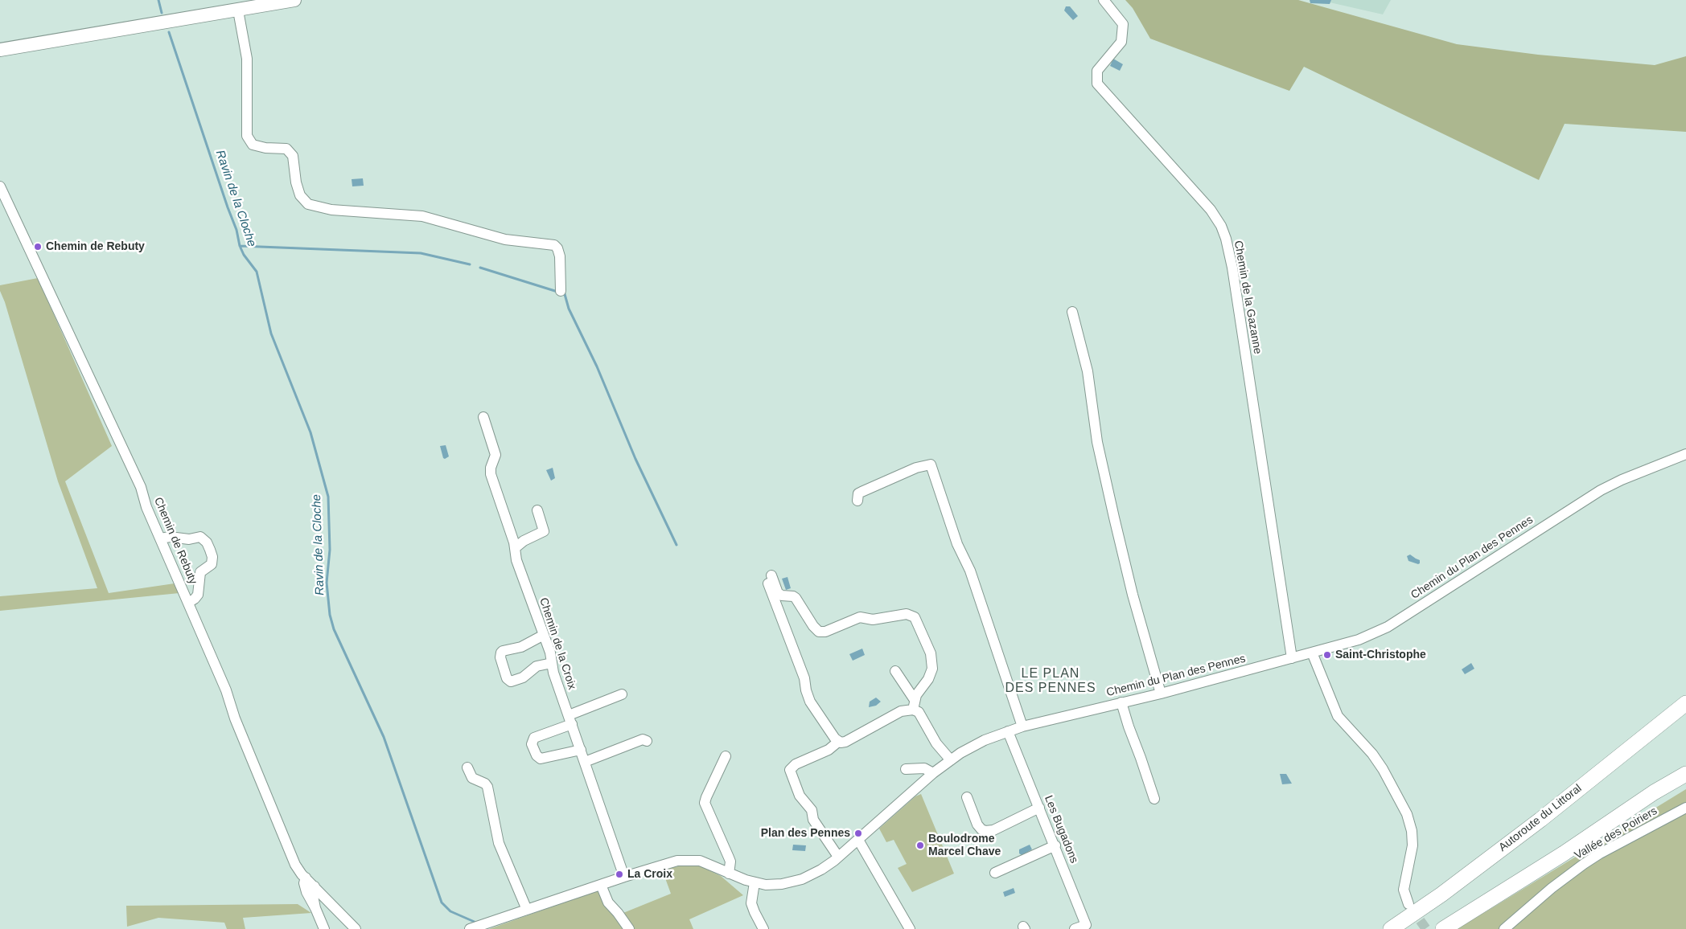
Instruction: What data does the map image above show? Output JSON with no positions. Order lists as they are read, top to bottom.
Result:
{
  "streets": {
    "highway": ["Autoroute du Littoral"],
    "street": [
      "Chemin de la Gazanne",
      "Chemin de Rebuty",
      "Chemin du Plan des Pennes",
      "Chemin de la Croix",
      "Les Bugadons",
      "Vallée des Poiriers"
    ]
  },
  "crossings": [
    ["Chemin de la Gazanne", "Chemin du Plan des Pennes"],
    ["Chemin du Plan des Pennes", "Chemin de la Croix"],
    ["Chemin du Plan des Pennes", "Les Bugadons"]
  ],
  "districts": ["LE PLAN DES PENNES"],
  "water": ["Ravin de la Cloche"],
  "places": [
    "Chemin de Rebuty",
    "Saint-Christophe",
    "Plan des Pennes",
    "Boulodrome Marcel Chave",
    "La Croix"
  ]
}
